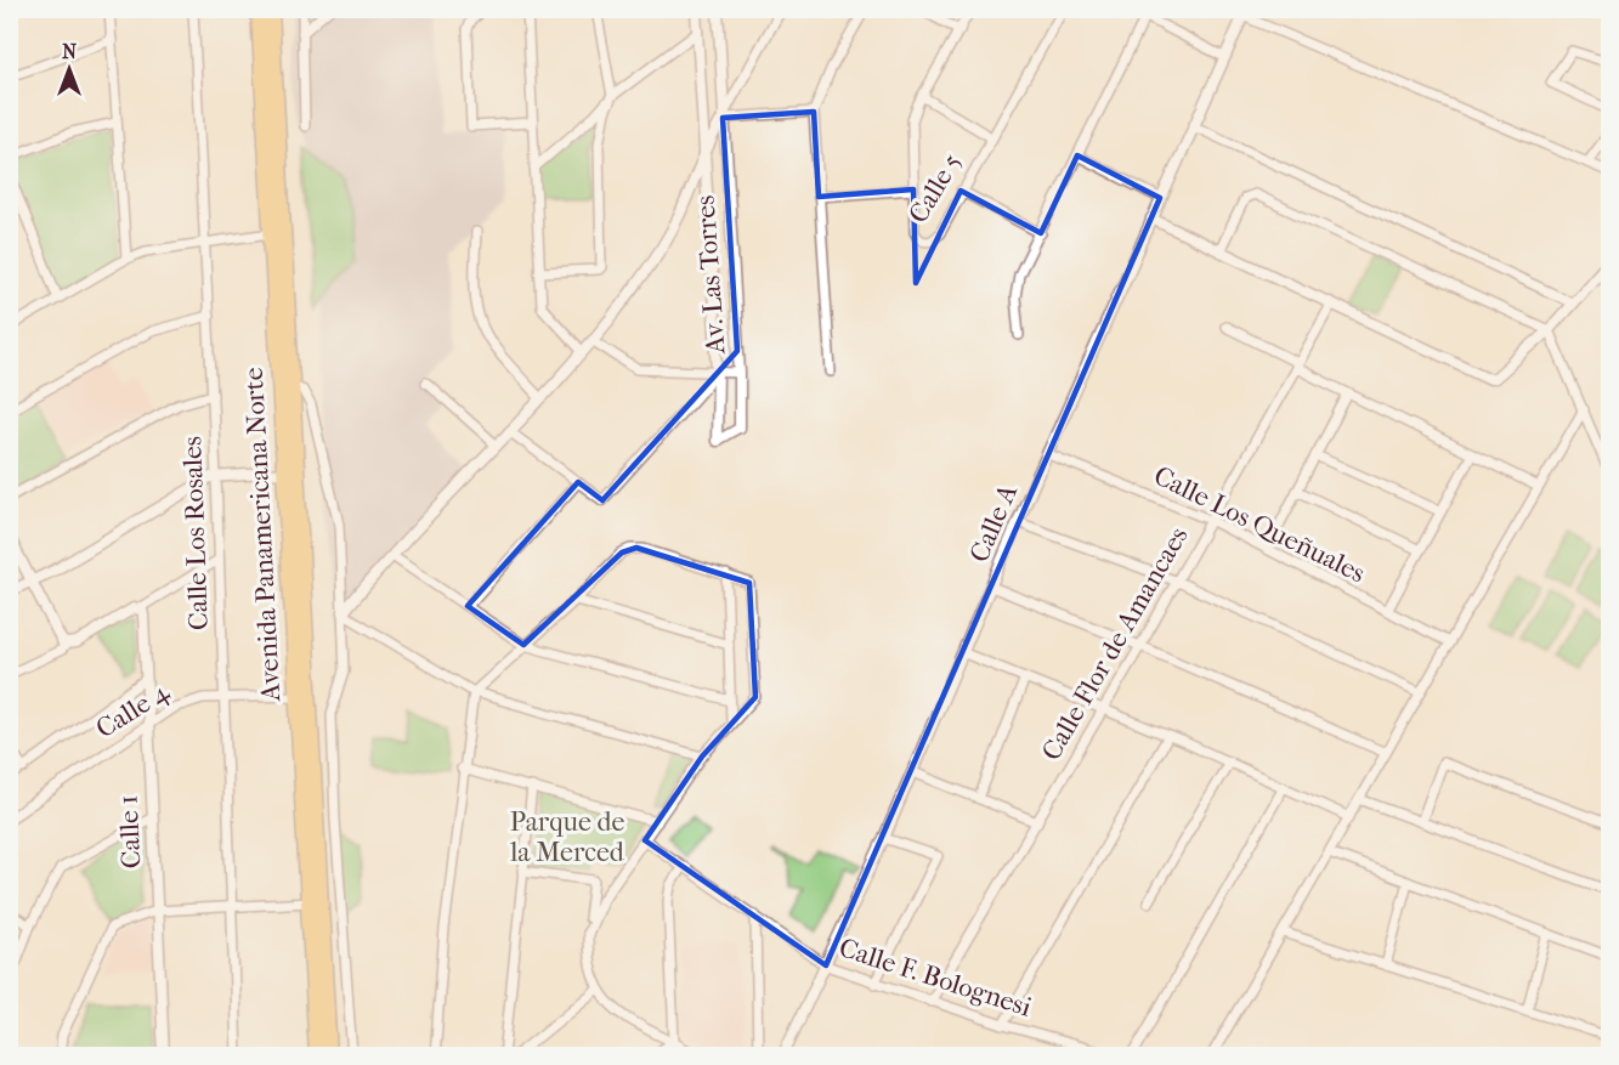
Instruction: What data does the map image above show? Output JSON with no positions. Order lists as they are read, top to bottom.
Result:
{
  "streets": {
    "highway": ["Avenida Panamericana Norte"],
    "street": [
      "Calle 5",
      "Av. Las Torres",
      "Calle A",
      "Calle Los Queñuales",
      "Calle Los Rosales",
      "Calle Flor de Amancaes",
      "Calle 4",
      "Calle 1",
      "Calle F. Bolognesi"
    ]
  },
  "crossings": [
    ["Calle A", "Calle Los Queñuales"],
    ["Calle A", "Calle F. Bolognesi"],
    ["Calle Los Queñuales", "Calle Flor de Amancaes"],
    ["Calle Los Rosales", "Calle 4"],
    ["Avenida Panamericana Norte", "Calle 4"],
    ["Calle Flor de Amancaes", "Calle F. Bolognesi"],
    ["Calle 4", "Calle 1"]
  ],
  "parks": ["Parque de la Merced"],
  "north": "top"
}
